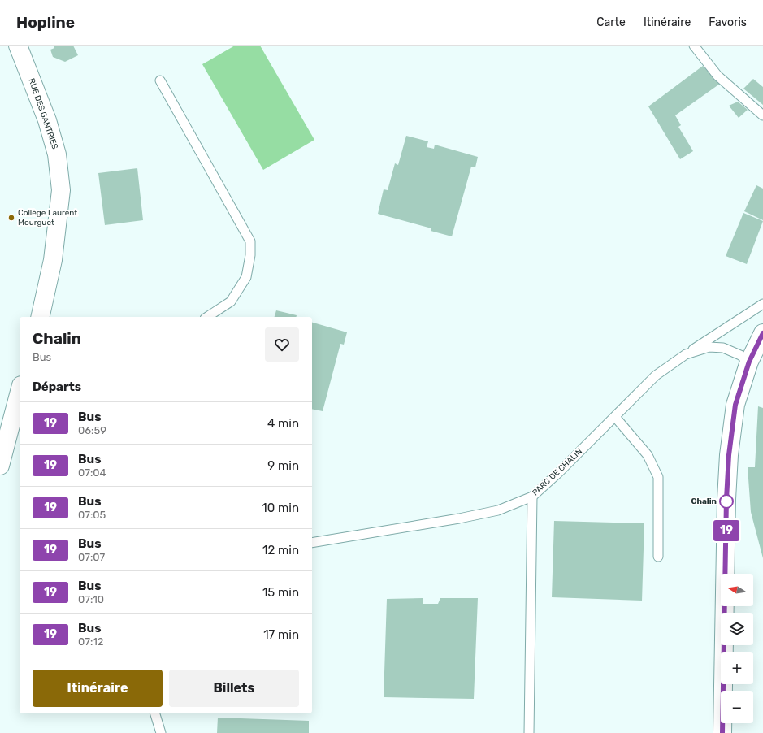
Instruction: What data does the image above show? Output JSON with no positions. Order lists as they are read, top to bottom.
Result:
{
  "streets": {
    "street": ["RUE DES GANTRIES"],
    "lane": ["PARC DE CHALIN"]
  },
  "places": ["Collège Laurent Mourguet", "Chalin"],
  "lines": ["bus line 19"],
  "north": "left",
  "page": {
    "header": "Hopline",
    "nav": ["Carte", "Itinéraire", "Favoris"],
    "on_map": "19",
    "heading": [
      ["Chalin", "Bus"],
      "Départs"
    ],
    "list": [
      {
        "mark": "19",
        "name": "Bus",
        "note": "06:59",
        "value": "4 min"
      },
      {
        "mark": "19",
        "name": "Bus",
        "note": "07:04",
        "value": "9 min"
      },
      {
        "mark": "19",
        "name": "Bus",
        "note": "07:05",
        "value": "10 min"
      },
      {
        "mark": "19",
        "name": "Bus",
        "note": "07:07",
        "value": "12 min"
      },
      {
        "mark": "19",
        "name": "Bus",
        "note": "07:10",
        "value": "15 min"
      },
      {
        "mark": "19",
        "name": "Bus",
        "note": "07:12",
        "value": "17 min"
      }
    ],
    "map_buttons": ["+", "−"],
    "buttons": ["Itinéraire", "Billets"]
  }
}
